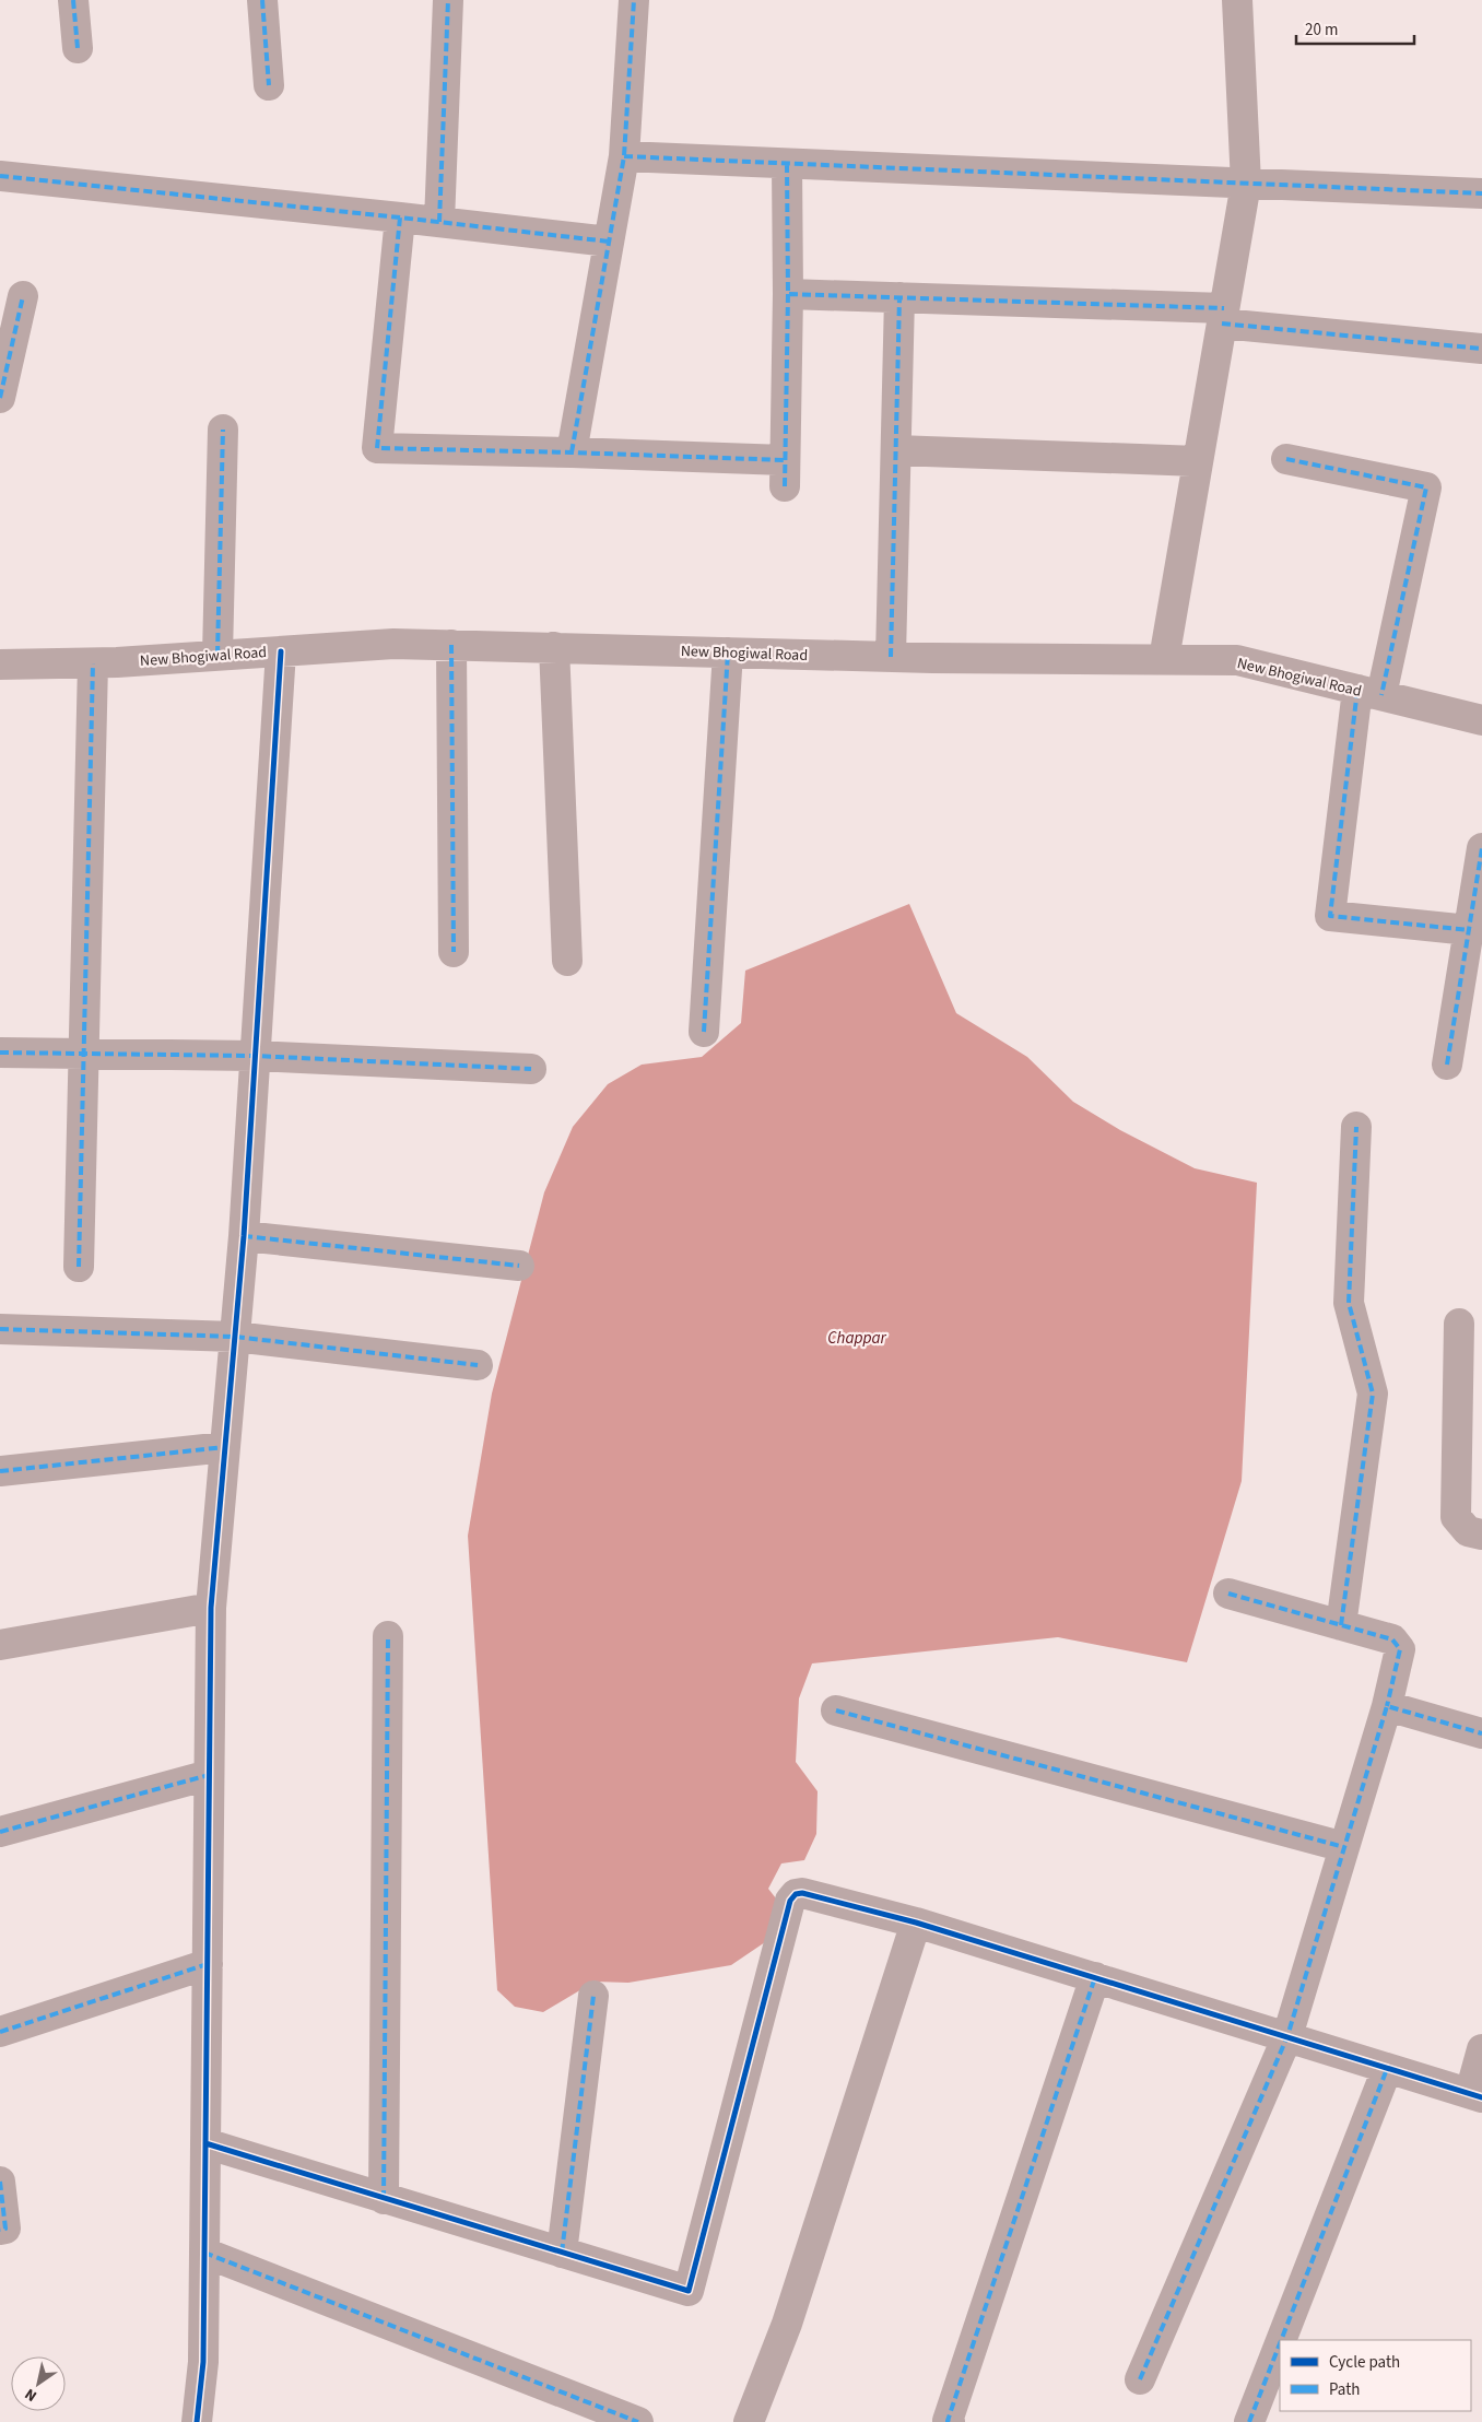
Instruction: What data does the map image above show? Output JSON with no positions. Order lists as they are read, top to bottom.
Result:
{
  "streets": {
    "street": ["New Bhogiwal Road"]
  },
  "water": ["Chappar"],
  "legend": ["Cycle path", "Path"],
  "scale_bar": "20 m",
  "north": "bottom left"
}
